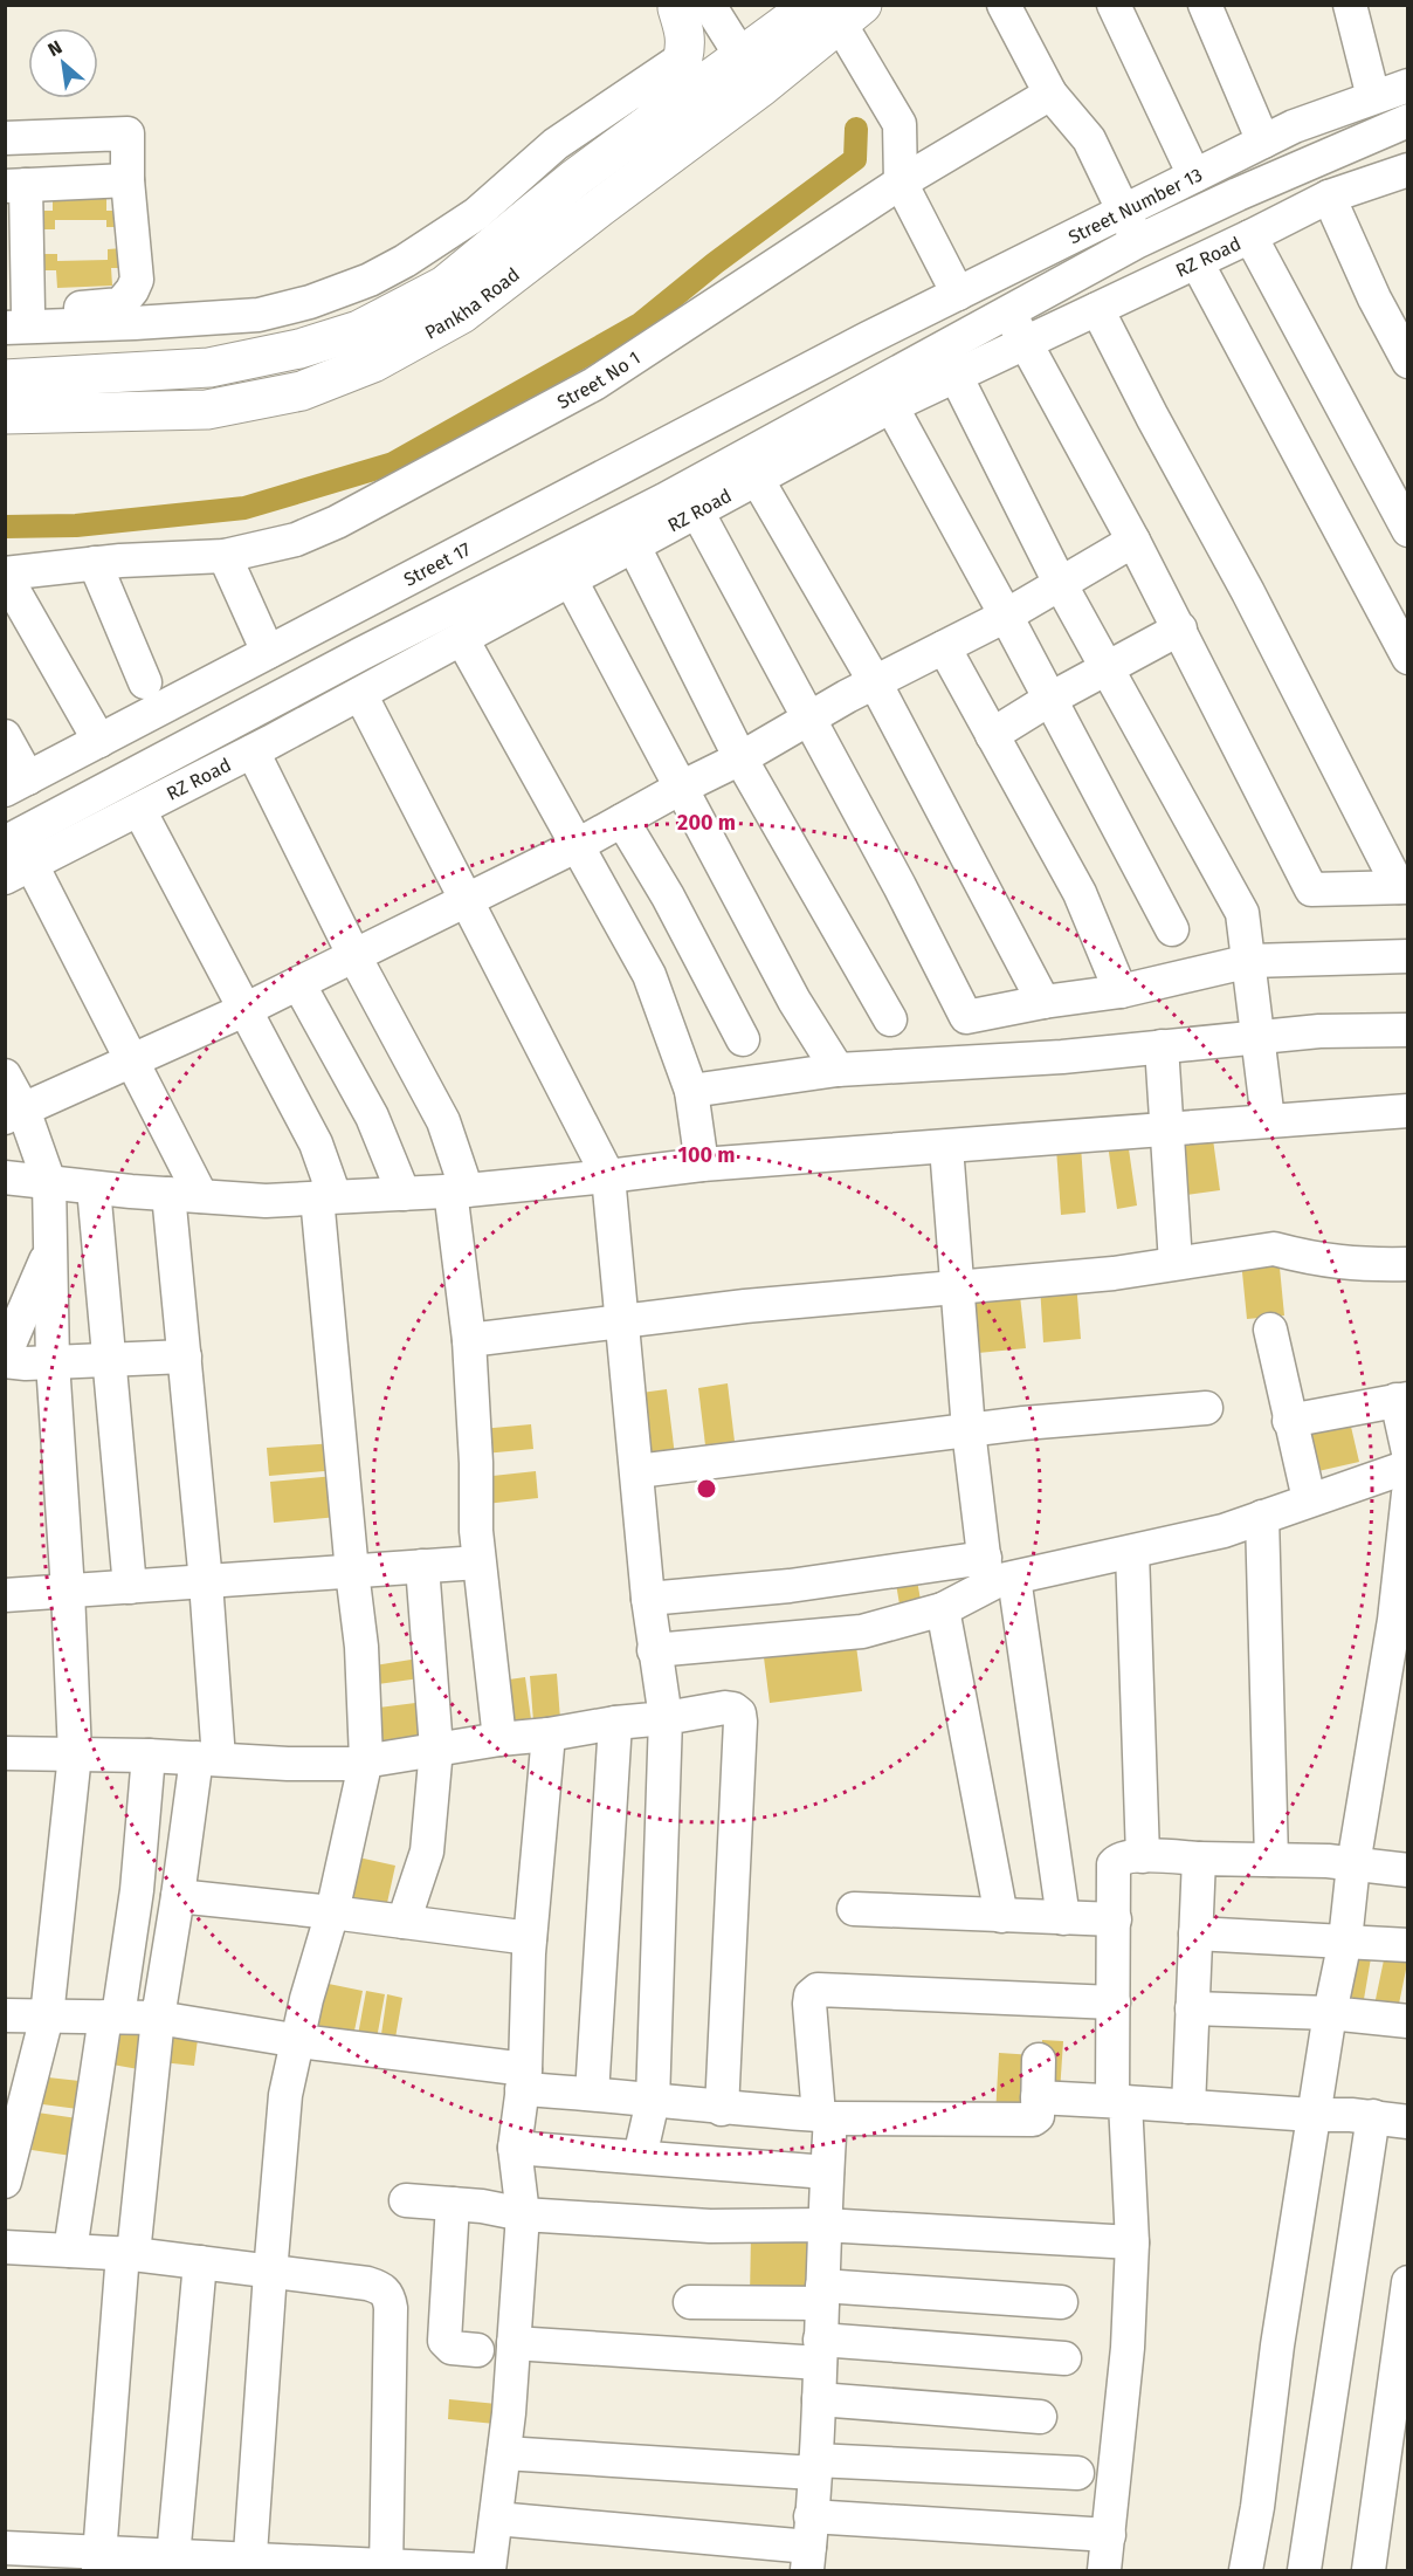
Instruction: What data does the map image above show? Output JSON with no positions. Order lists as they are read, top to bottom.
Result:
{
  "streets": {
    "main road": ["Pankha Road"],
    "street": [
      "Street Number 13",
      "RZ Road",
      "Street No 1",
      "Street 17"
    ]
  },
  "crossings": [
    ["Street Number 13", "Street 17"]
  ],
  "north": "top left",
  "rings": ["200 m", "100 m"]
}
